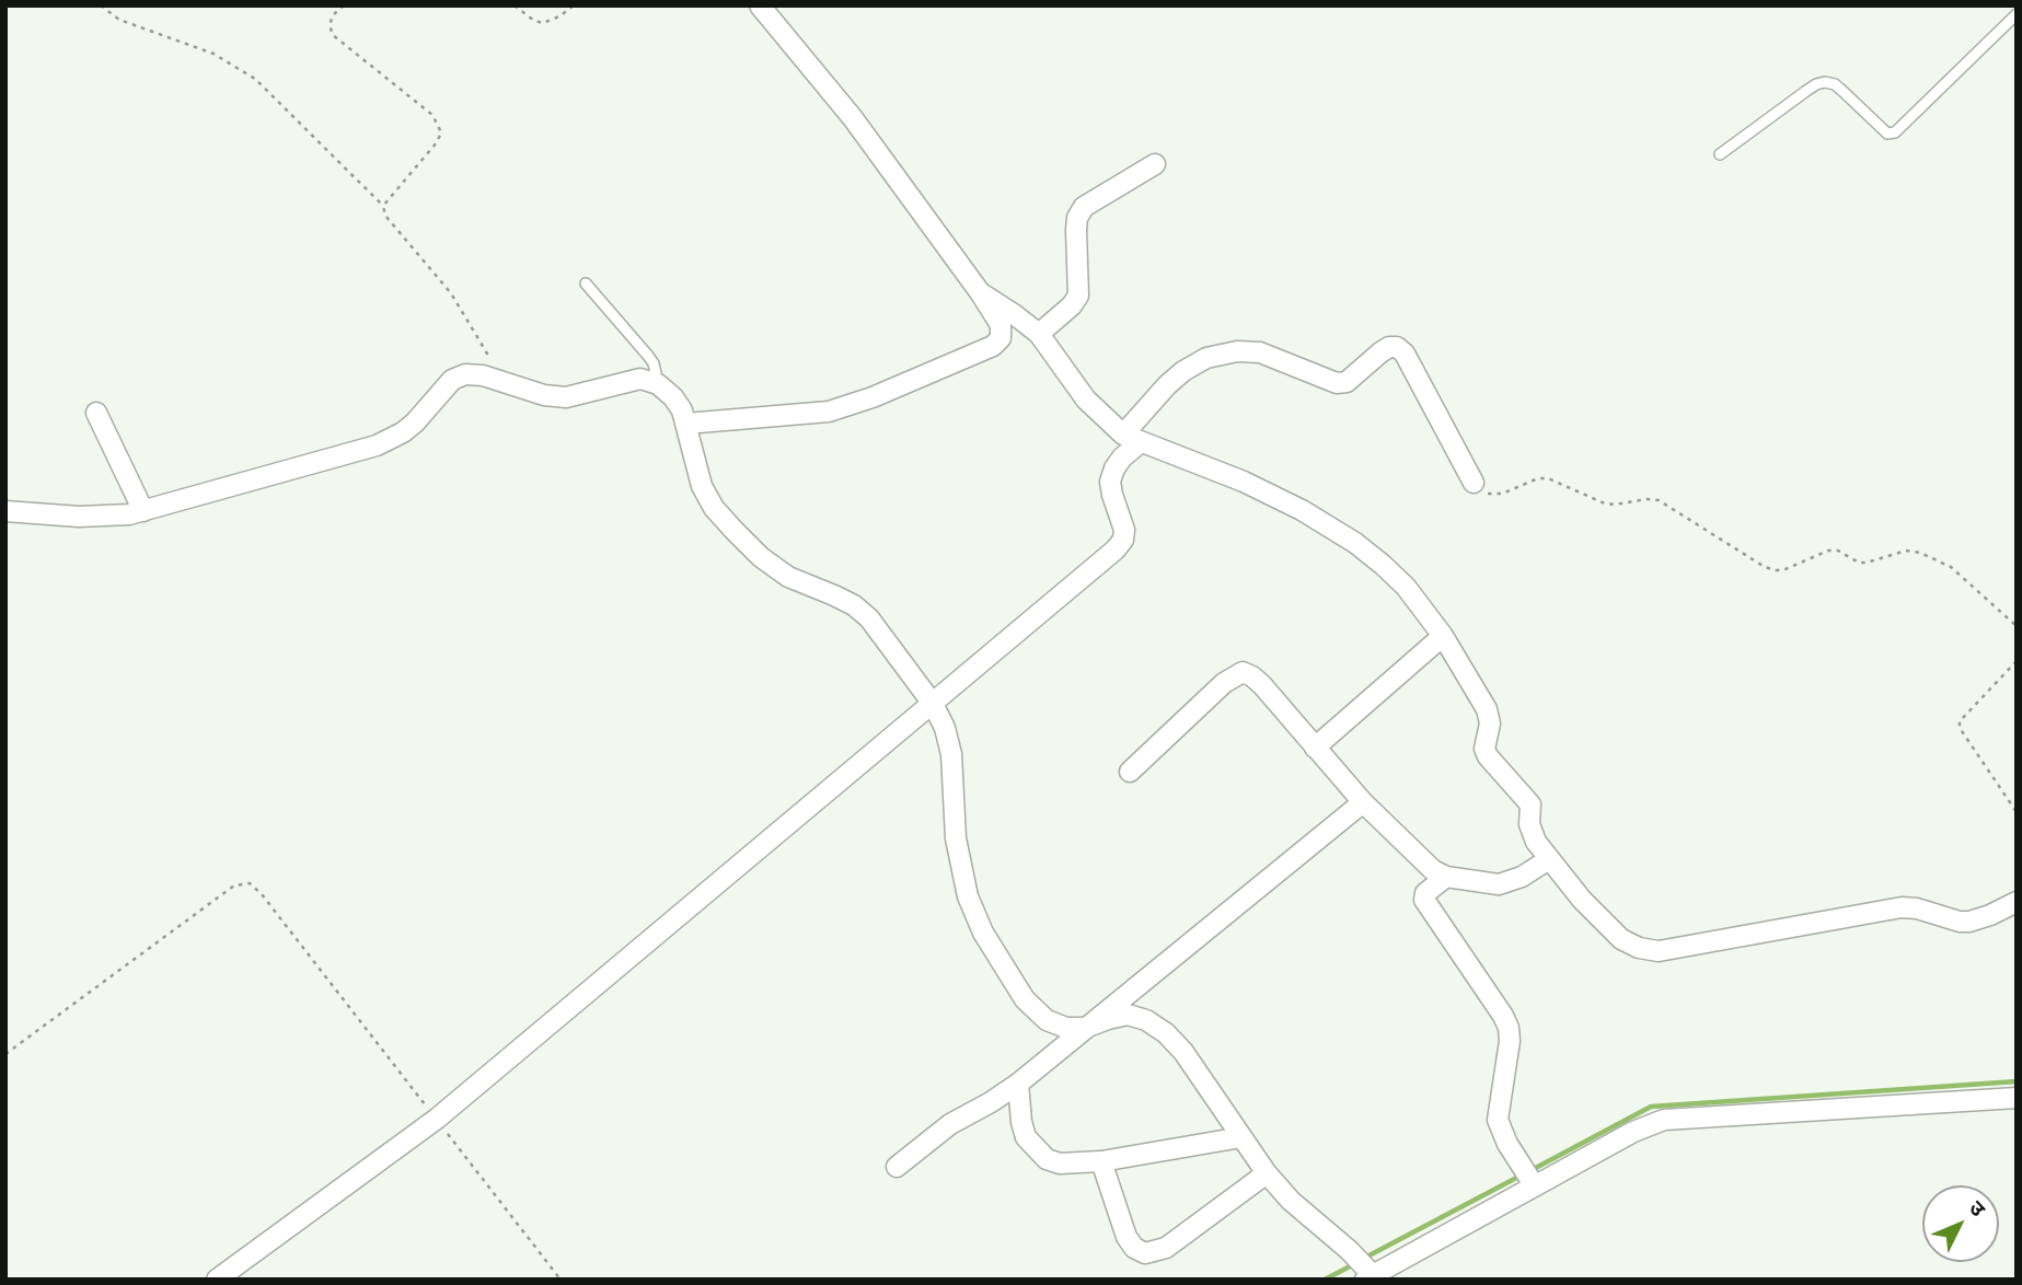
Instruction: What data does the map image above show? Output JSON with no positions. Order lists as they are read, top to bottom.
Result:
{
  "north": "top right"
}
